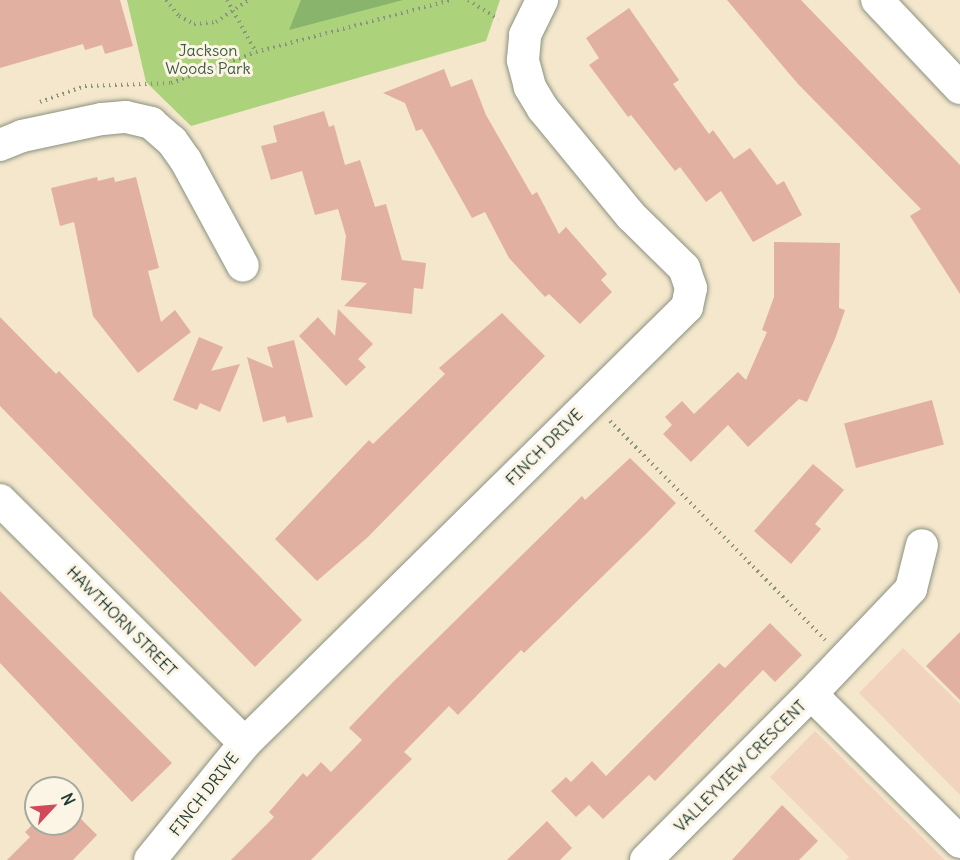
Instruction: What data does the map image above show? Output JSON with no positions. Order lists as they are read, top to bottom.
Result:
{
  "streets": {
    "street": ["FINCH DRIVE", "HAWTHORN STREET", "VALLEYVIEW CRESCENT"]
  },
  "crossings": [
    ["FINCH DRIVE", "HAWTHORN STREET"]
  ],
  "parks": ["Jackson Woods Park"],
  "north": "top right"
}
